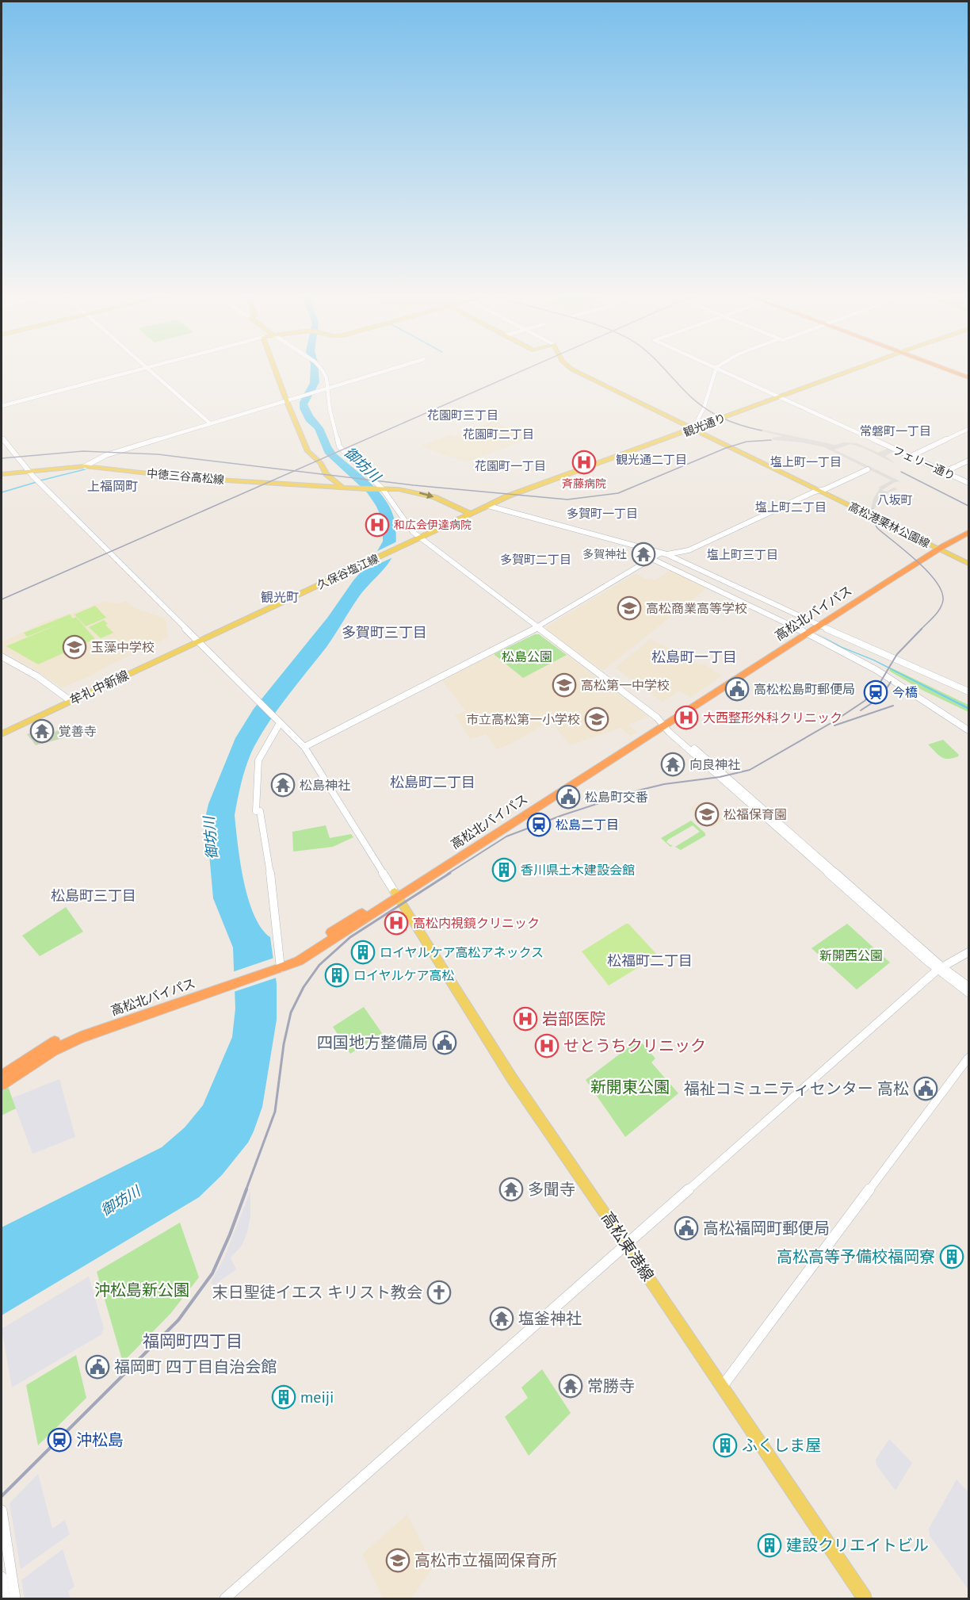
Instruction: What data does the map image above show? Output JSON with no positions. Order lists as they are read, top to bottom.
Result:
{
  "streets": {
    "highway": ["高松北バイパス"],
    "main road": [
      "観光通り",
      "中徳三谷高松線",
      "高松港栗林公園線",
      "久保谷塩江線",
      "牟礼中新線",
      "高松東港線"
    ],
    "street": ["フェリー通り"]
  },
  "crossings": [
    ["観光通り", "フェリー通り"],
    ["観光通り", "中徳三谷高松線"],
    ["観光通り", "高松港栗林公園線"],
    ["観光通り", "久保谷塩江線"],
    ["中徳三谷高松線", "久保谷塩江線"],
    ["高松港栗林公園線", "高松北バイパス"],
    ["久保谷塩江線", "牟礼中新線"],
    ["高松北バイパス", "高松東港線"]
  ],
  "districts": [
    "花園町三丁目",
    "常磐町一丁目",
    "花園町二丁目",
    "観光通二丁目",
    "塩上町一丁目",
    "花園町一丁目",
    "上福岡町",
    "八坂町",
    "塩上町二丁目",
    "多賀町一丁目",
    "塩上町三丁目",
    "多賀町二丁目",
    "観光町",
    "多賀町三丁目",
    "松島町一丁目",
    "松島町二丁目",
    "松島町三丁目",
    "松福町二丁目",
    "福岡町四丁目"
  ],
  "water": ["御坊川"],
  "parks": [
    "松島公園",
    "新開西公園",
    "新開東公園",
    "沖松島新公園"
  ],
  "places": {
    "hospital": [
      "斉藤病院",
      "和広会伊達病院",
      "大西整形外科クリニック",
      "高松内視鏡クリニック",
      "岩部医院",
      "せとうちクリニック"
    ],
    "temple": [
      "多賀神社",
      "覚善寺",
      "向良神社",
      "松島神社",
      "多聞寺",
      "塩釜神社",
      "常勝寺"
    ],
    "school or university": [
      "高松商業高等学校",
      "玉藻中学校",
      "高松第一中学校",
      "市立高松第一小学校",
      "松福保育園",
      "高松市立福岡保育所"
    ],
    "public building": [
      "高松松島町郵便局",
      "松島町交番",
      "四国地方整備局",
      "福祉コミュニティセンター 高松",
      "高松福岡町郵便局",
      "福岡町 四丁目自治会館"
    ],
    "station": ["今橋", "松島二丁目", "沖松島"],
    "building": [
      "香川県土木建設会館",
      "ロイヤルケア高松アネックス",
      "ロイヤルケア高松",
      "高松高等予備校福岡寮",
      "meiji",
      "ふくしま屋",
      "建設クリエイトビル"
    ],
    "church": ["末日聖徒イエス キリスト教会"]
  }
}
